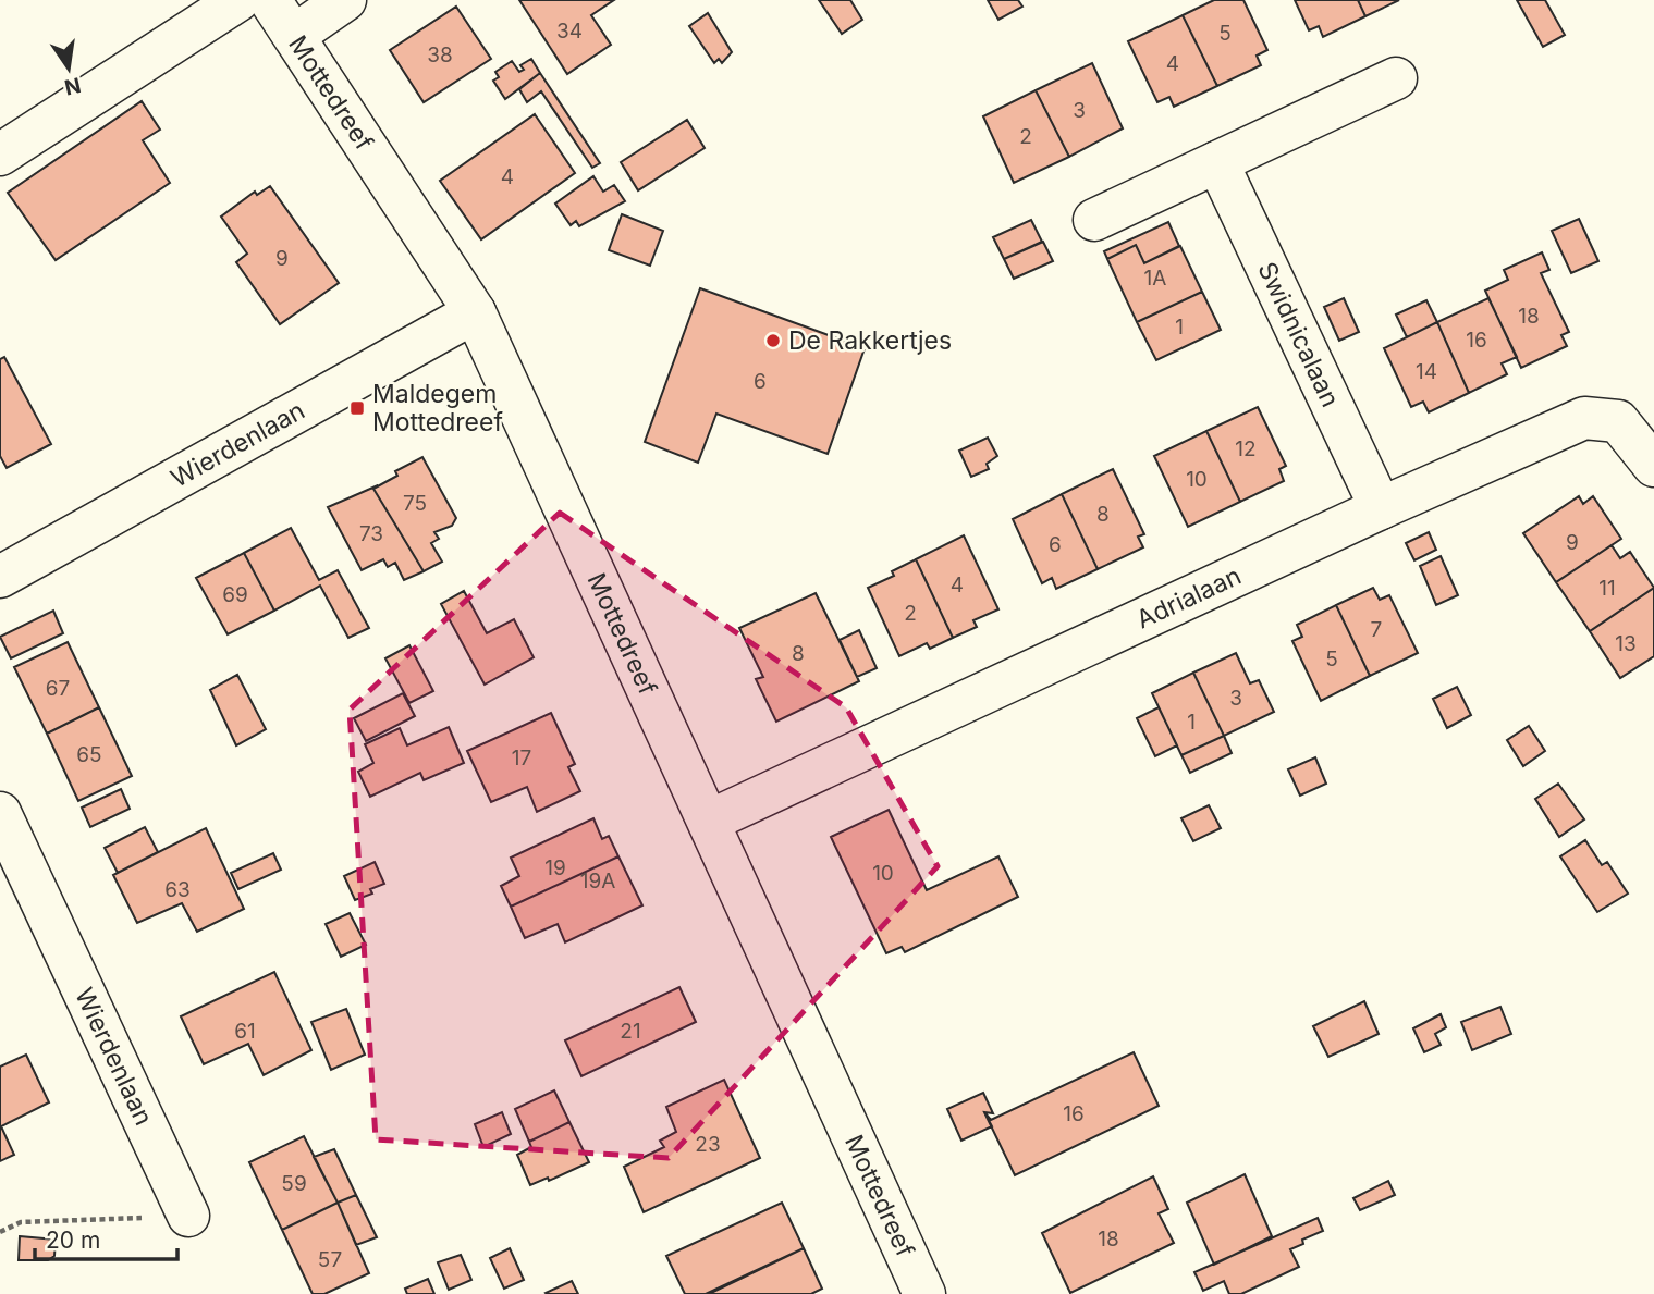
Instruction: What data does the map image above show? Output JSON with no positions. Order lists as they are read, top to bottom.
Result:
{
  "streets": {
    "street": [
      "Mottedreef",
      "Swidnicalaan",
      "Wierdenlaan",
      "Adrialaan"
    ]
  },
  "crossings": [
    ["Mottedreef", "Wierdenlaan"],
    ["Mottedreef", "Adrialaan"],
    ["Swidnicalaan", "Adrialaan"]
  ],
  "places": {
    "other": ["De Rakkertjes"],
    "transit": ["Maldegem Mottedreef"]
  },
  "house_numbers": [
    "34",
    "5",
    "38",
    "4",
    "3",
    "2",
    "4",
    "9",
    "1A",
    "18",
    "1",
    "16",
    "14",
    "6",
    "12",
    "10",
    "75",
    "8",
    "73",
    "9",
    "6",
    "4",
    "11",
    "69",
    "2",
    "7",
    "13",
    "8",
    "5",
    "67",
    "3",
    "1",
    "65",
    "17",
    "19",
    "10",
    "19A",
    "63",
    "61",
    "21",
    "16",
    "23",
    "59",
    "18",
    "57"
  ],
  "scale_bar": "20 m",
  "north": "bottom"
}
